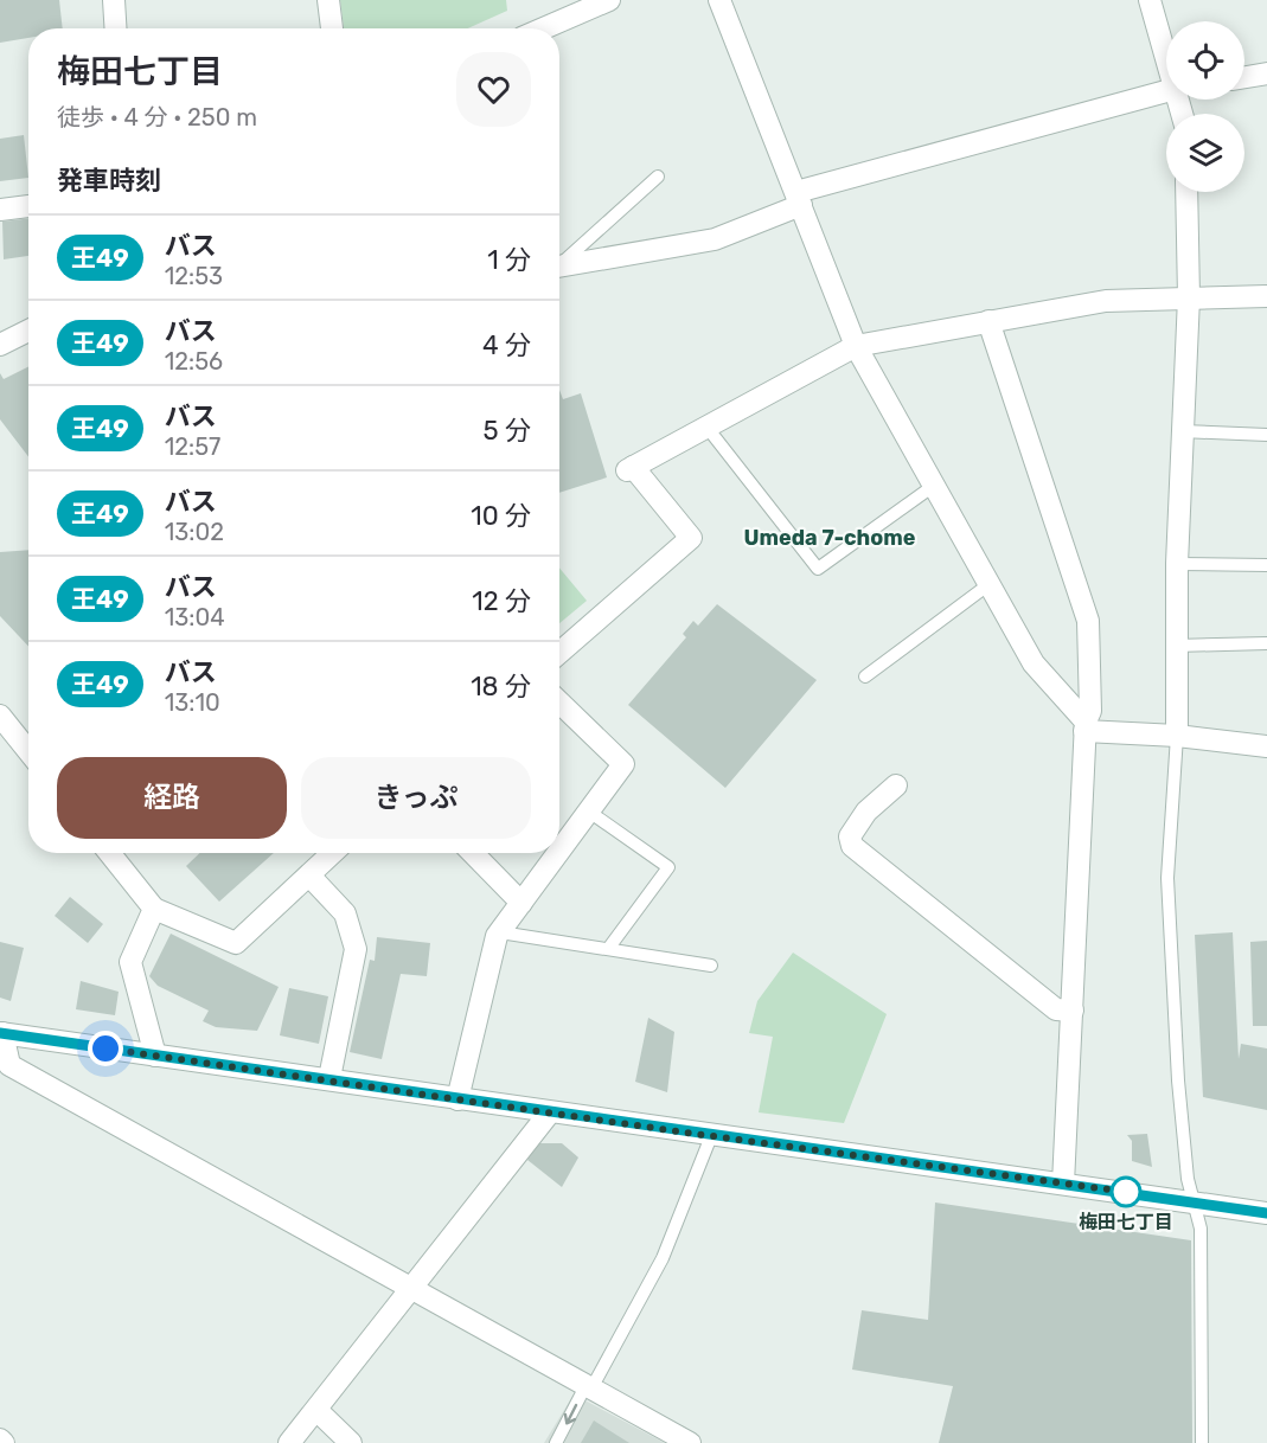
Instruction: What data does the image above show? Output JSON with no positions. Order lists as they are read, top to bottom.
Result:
{
  "districts": ["Umeda 7-chome"],
  "places": ["梅田七丁目"],
  "lines": ["bus line 王49"],
  "page": {
    "heading": [
      ["梅田七丁目", "徒歩 · 4 分 · 250 m"],
      "発車時刻"
    ],
    "list": [
      {
        "mark": "王49",
        "name": "バス",
        "note": "12:53",
        "value": "1 分"
      },
      {
        "mark": "王49",
        "name": "バス",
        "note": "12:56",
        "value": "4 分"
      },
      {
        "mark": "王49",
        "name": "バス",
        "note": "12:57",
        "value": "5 分"
      },
      {
        "mark": "王49",
        "name": "バス",
        "note": "13:02",
        "value": "10 分"
      },
      {
        "mark": "王49",
        "name": "バス",
        "note": "13:04",
        "value": "12 分"
      },
      {
        "mark": "王49",
        "name": "バス",
        "note": "13:10",
        "value": "18 分"
      }
    ],
    "buttons": ["経路", "きっぷ"]
  }
}
